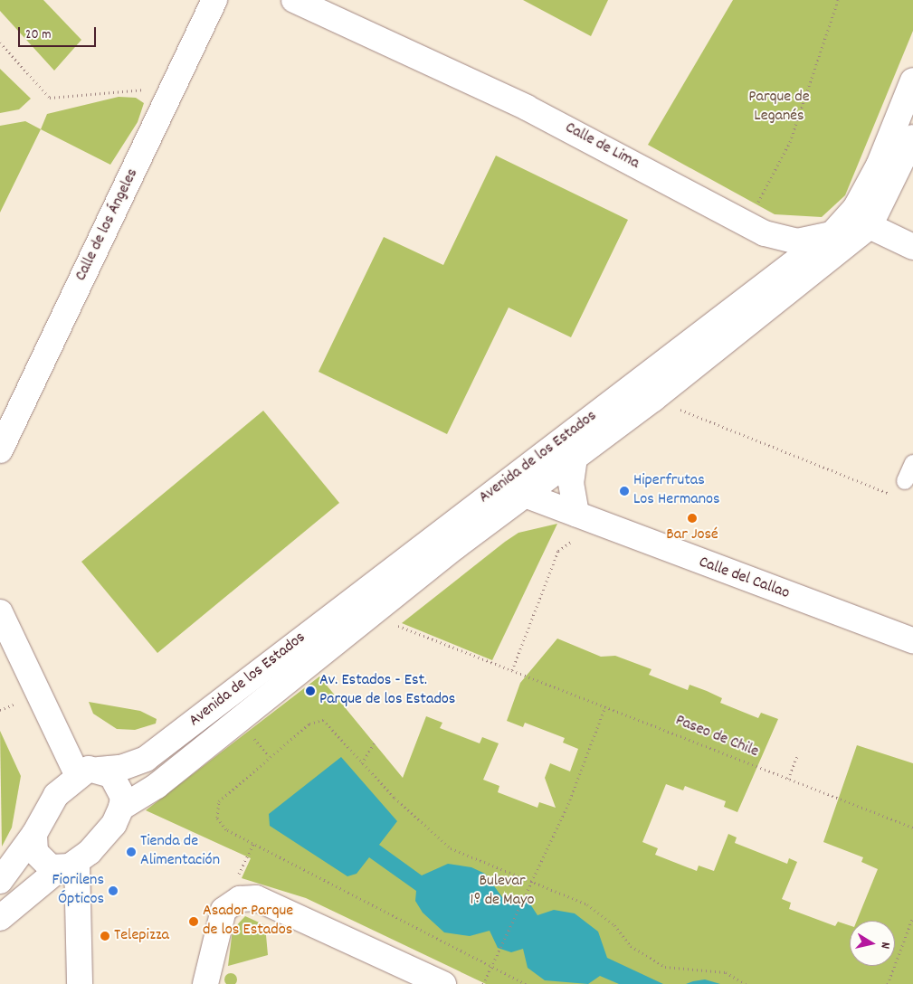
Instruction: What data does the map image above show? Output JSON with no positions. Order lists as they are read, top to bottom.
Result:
{
  "streets": {
    "street": [
      "Calle de Lima",
      "Calle de los Ángeles",
      "Avenida de los Estados",
      "Calle del Callao"
    ],
    "path": ["Paseo de Chile"]
  },
  "crossings": [
    ["Calle de Lima", "Avenida de los Estados"],
    ["Avenida de los Estados", "Calle del Callao"],
    ["Avenida de los Estados", "Paseo de Chile"]
  ],
  "parks": ["Parque de Leganés", "Bulevar 1º de Mayo"],
  "places": [
    "Hiperfrutas Los Hermanos",
    "Bar José",
    "Av. Estados - Est. Parque de los Estados",
    "Tienda de Alimentación",
    "Fiorilens Ópticos",
    "Asador Parque de los Estados",
    "Telepizza"
  ],
  "scale_bar": "20 m",
  "north": "right"
}
